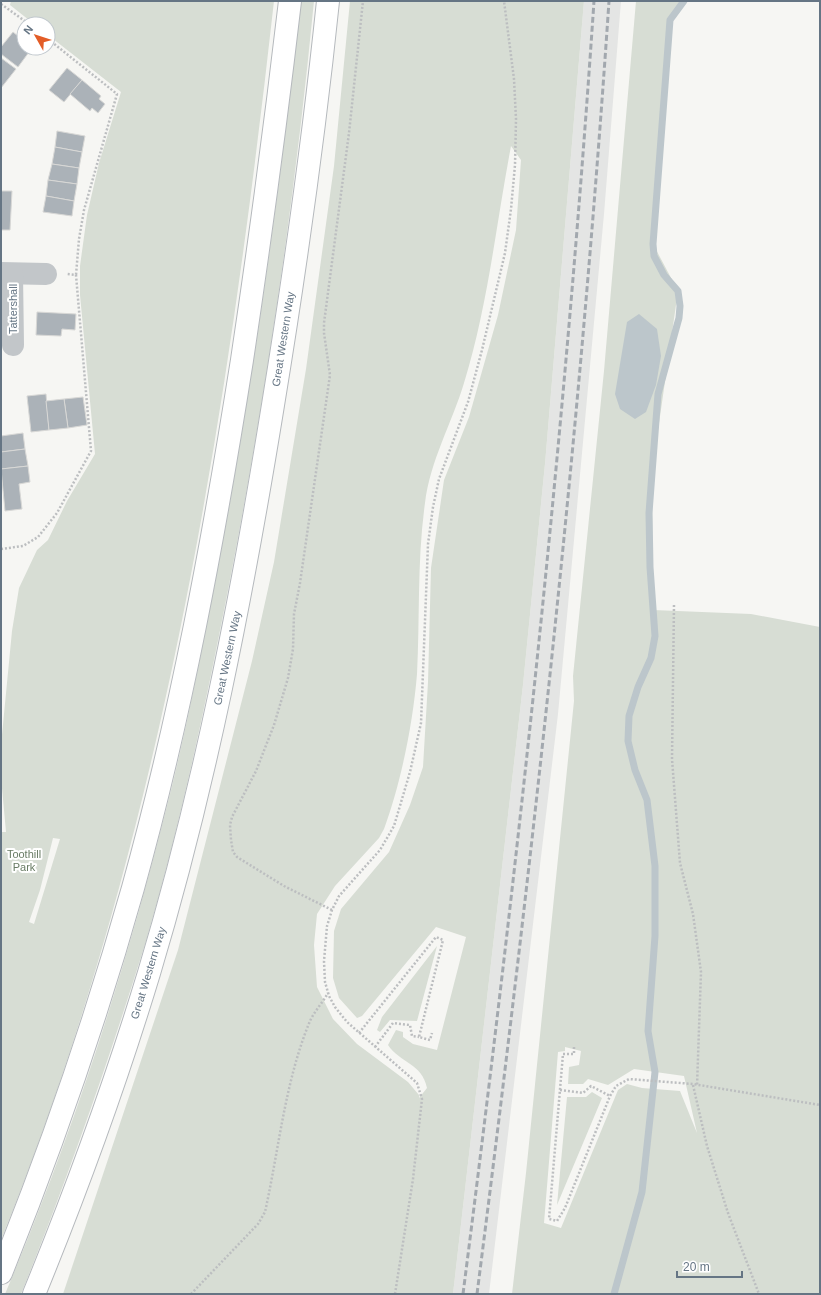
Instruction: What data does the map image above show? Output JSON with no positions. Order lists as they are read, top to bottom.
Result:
{
  "streets": {
    "main road": ["Great Western Way"],
    "street": ["Tattershall"]
  },
  "parks": ["Toothill Park"],
  "scale_bar": "20 m",
  "north": "top left"
}
